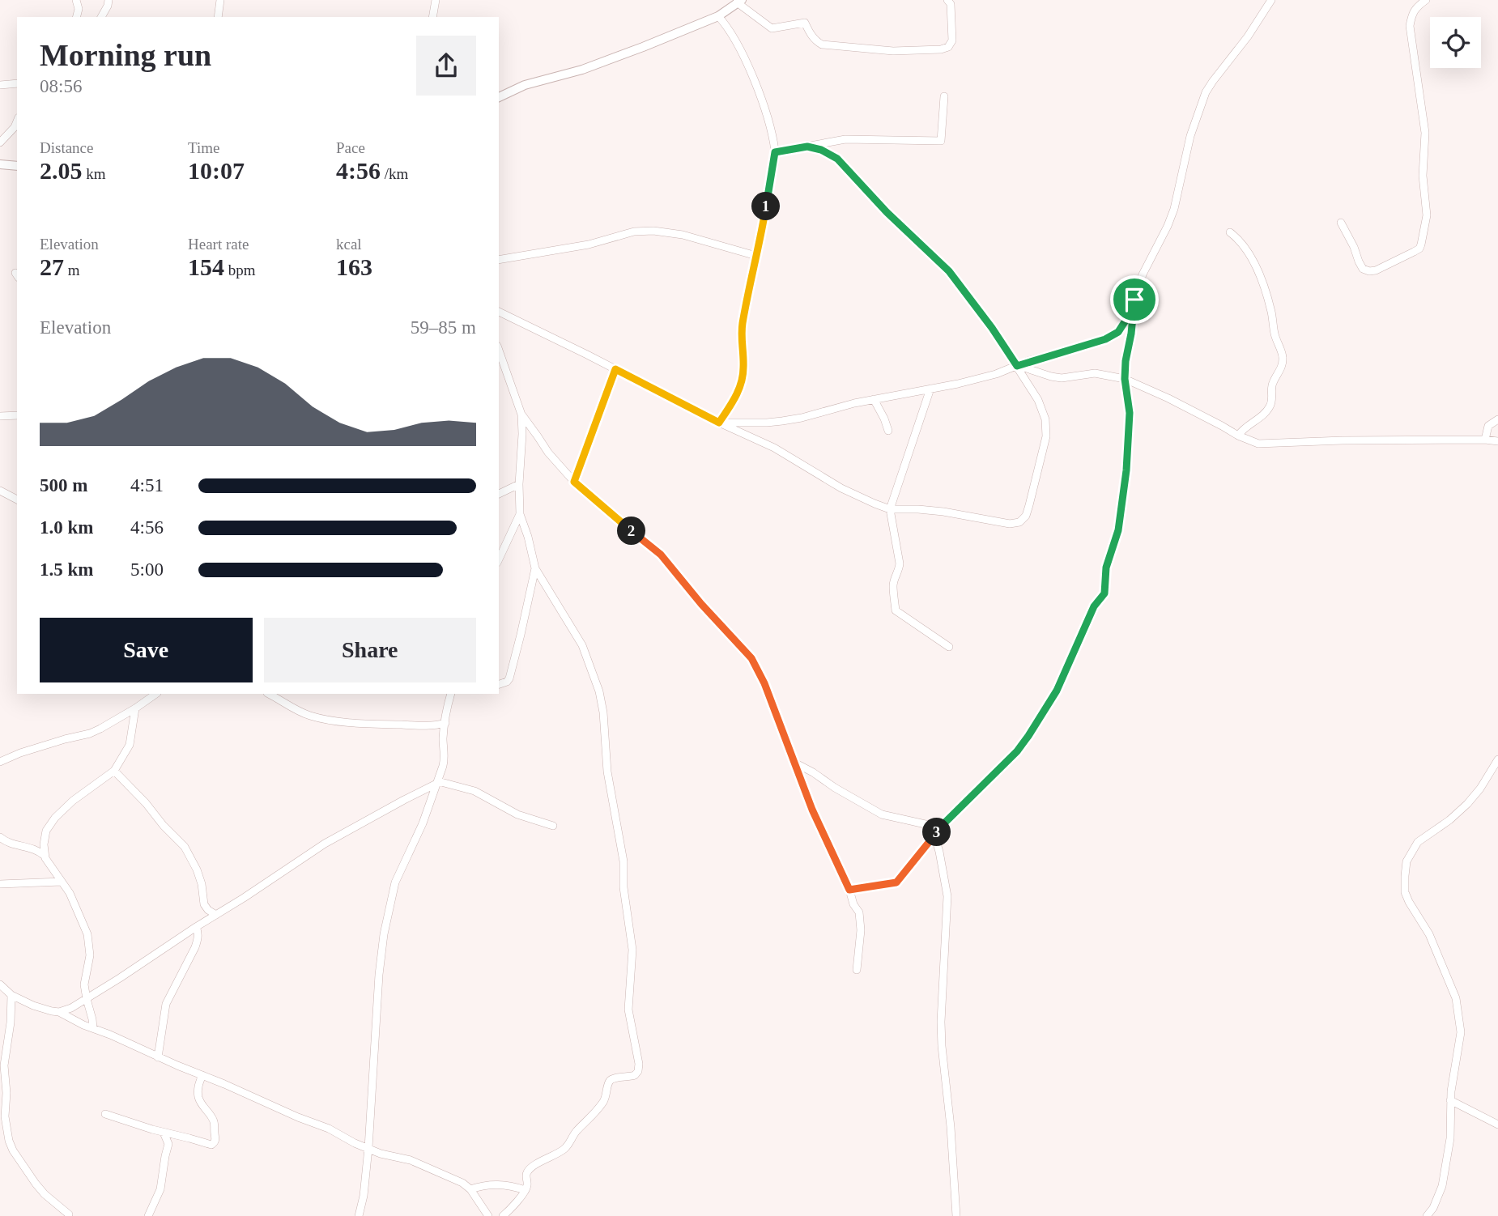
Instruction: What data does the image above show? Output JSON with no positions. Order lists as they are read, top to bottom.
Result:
{
  "page": {
    "heading": ["Morning run", "08:56"],
    "stats": [
      ["Distance", "2.05 km"],
      ["Time", "10:07"],
      ["Pace", "4:56 /km"],
      ["Elevation", "27 m"],
      ["Heart rate", "154 bpm"],
      ["kcal", "163"]
    ],
    "pins": ["1", "2", "3"],
    "chart": ["Elevation", "59–85 m"],
    "list": [
      {
        "name": "500 m",
        "note": "4:51"
      },
      {
        "name": "1.0 km",
        "note": "4:56"
      },
      {
        "name": "1.5 km",
        "note": "5:00"
      }
    ],
    "buttons": ["Save", "Share"]
  }
}
